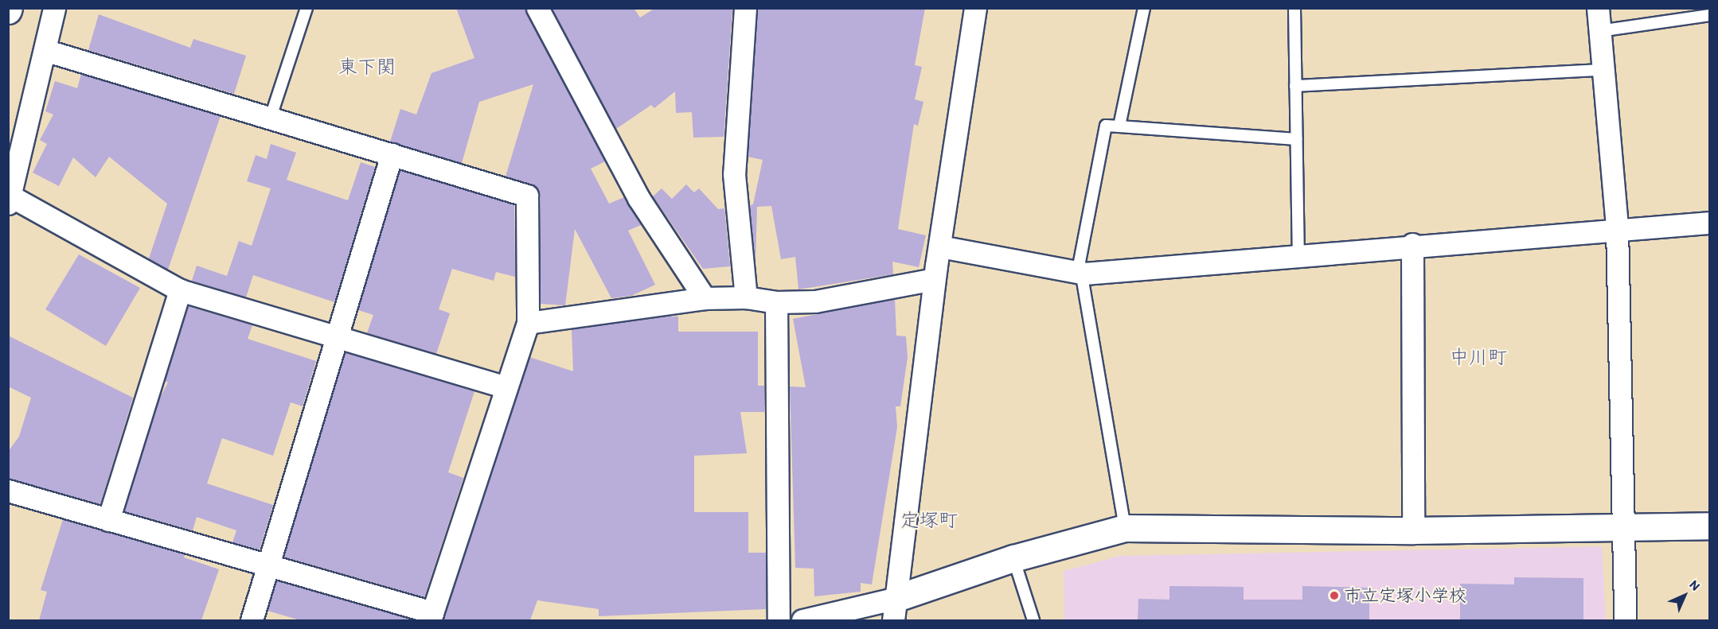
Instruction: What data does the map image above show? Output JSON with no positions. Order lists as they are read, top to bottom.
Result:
{
  "districts": ["東下関", "中川町", "定塚町"],
  "places": ["市立定塚小学校"],
  "north": "top right"
}
